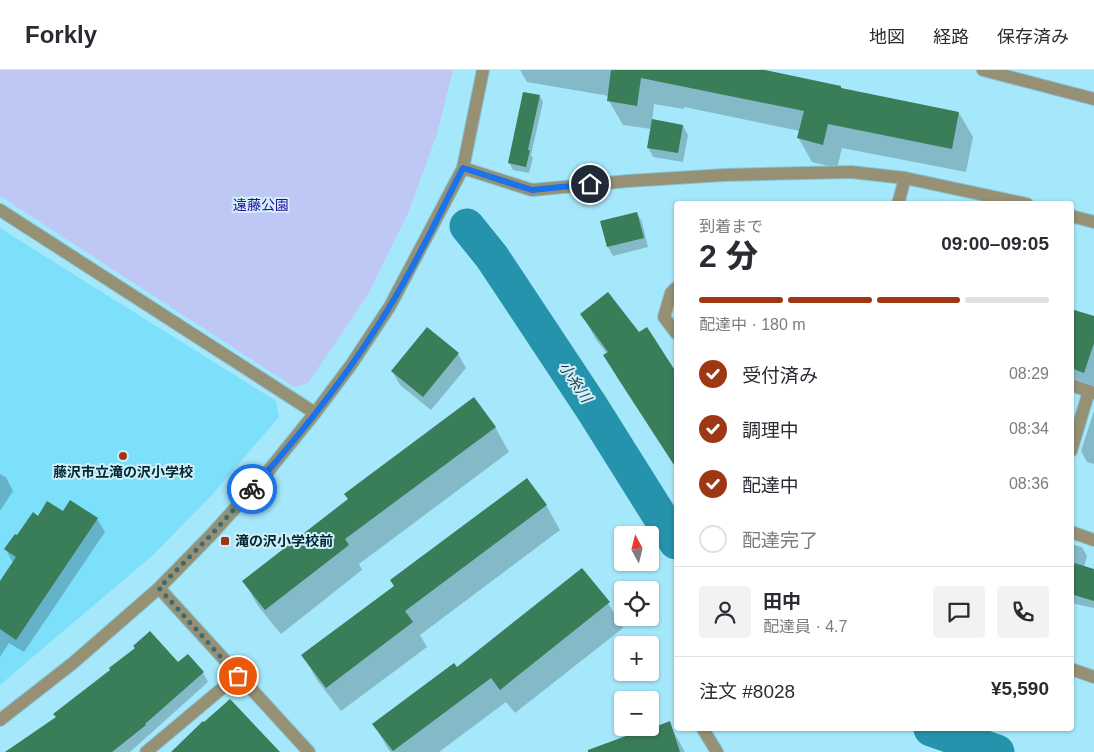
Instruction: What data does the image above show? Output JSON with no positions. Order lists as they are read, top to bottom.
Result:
{
  "water": ["小糸川"],
  "parks": ["遠藤公園"],
  "places": {
    "other": ["藤沢市立滝の沢小学校"],
    "transit": ["滝の沢小学校前"]
  },
  "north": "top",
  "page": {
    "header": "Forkly",
    "nav": ["地図", "経路", "保存済み"],
    "heading": ["2 分", "到着まで", "09:00–09:05"],
    "panel": [
      "田中",
      "配達員 · 4.7",
      "注文 #8028",
      "¥5,590"
    ],
    "bar": "配達中 · 180 m",
    "list": [
      ["受付済み", "08:29"],
      ["調理中", "08:34"],
      ["配達中", "08:36"],
      "配達完了"
    ],
    "map_buttons": ["+", "−"]
  }
}
